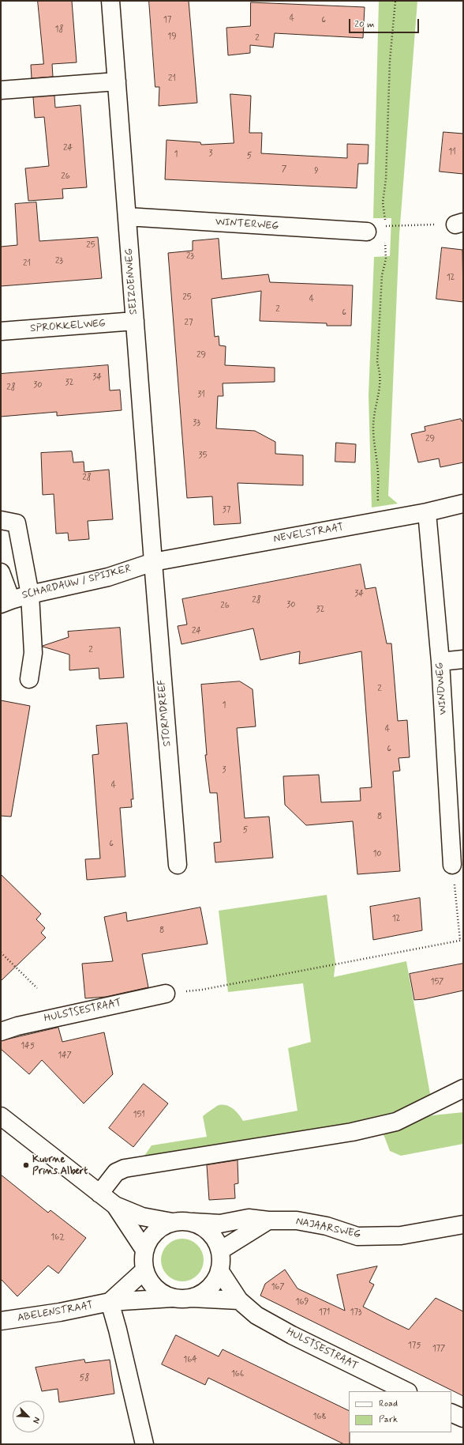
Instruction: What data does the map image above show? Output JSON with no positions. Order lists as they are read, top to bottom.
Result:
{
  "streets": {
    "street": [
      "WINTERWEG",
      "SEIZOENWEG",
      "SPROKKELWEG",
      "NEVELSTRAAT",
      "SCHARDAUW / SPIJKER",
      "WINDWEG",
      "STORMDREEF",
      "HULSTSESTRAAT",
      "NAJAARSWEG",
      "ABELENSTRAAT"
    ]
  },
  "crossings": [
    ["WINTERWEG", "SEIZOENWEG"],
    ["SEIZOENWEG", "SPROKKELWEG"],
    ["SEIZOENWEG", "NEVELSTRAAT"],
    ["SEIZOENWEG", "SCHARDAUW / SPIJKER"],
    ["SEIZOENWEG", "STORMDREEF"],
    ["NEVELSTRAAT", "SCHARDAUW / SPIJKER"],
    ["NEVELSTRAAT", "WINDWEG"],
    ["NEVELSTRAAT", "STORMDREEF"],
    ["SCHARDAUW / SPIJKER", "STORMDREEF"],
    ["HULSTSESTRAAT", "NAJAARSWEG"],
    ["HULSTSESTRAAT", "ABELENSTRAAT"],
    ["NAJAARSWEG", "ABELENSTRAAT"]
  ],
  "places": ["Kuurne Prins Albert"],
  "house_numbers": [
    "4",
    "17",
    "6",
    "18",
    "19",
    "2",
    "21",
    "24",
    "11",
    "3",
    "1",
    "5",
    "7",
    "9",
    "26",
    "25",
    "23",
    "23",
    "21",
    "12",
    "25",
    "4",
    "2",
    "6",
    "27",
    "29",
    "34",
    "32",
    "30",
    "28",
    "31",
    "33",
    "29",
    "35",
    "28",
    "37",
    "34",
    "28",
    "30",
    "26",
    "32",
    "24",
    "2",
    "2",
    "1",
    "4",
    "6",
    "3",
    "4",
    "8",
    "5",
    "6",
    "10",
    "12",
    "8",
    "157",
    "145",
    "147",
    "151",
    "162",
    "167",
    "169",
    "171",
    "173",
    "175",
    "177",
    "164",
    "166",
    "58",
    "168"
  ],
  "legend": ["Road", "Park"],
  "scale_bar": "20 m",
  "north": "bottom right"
}
